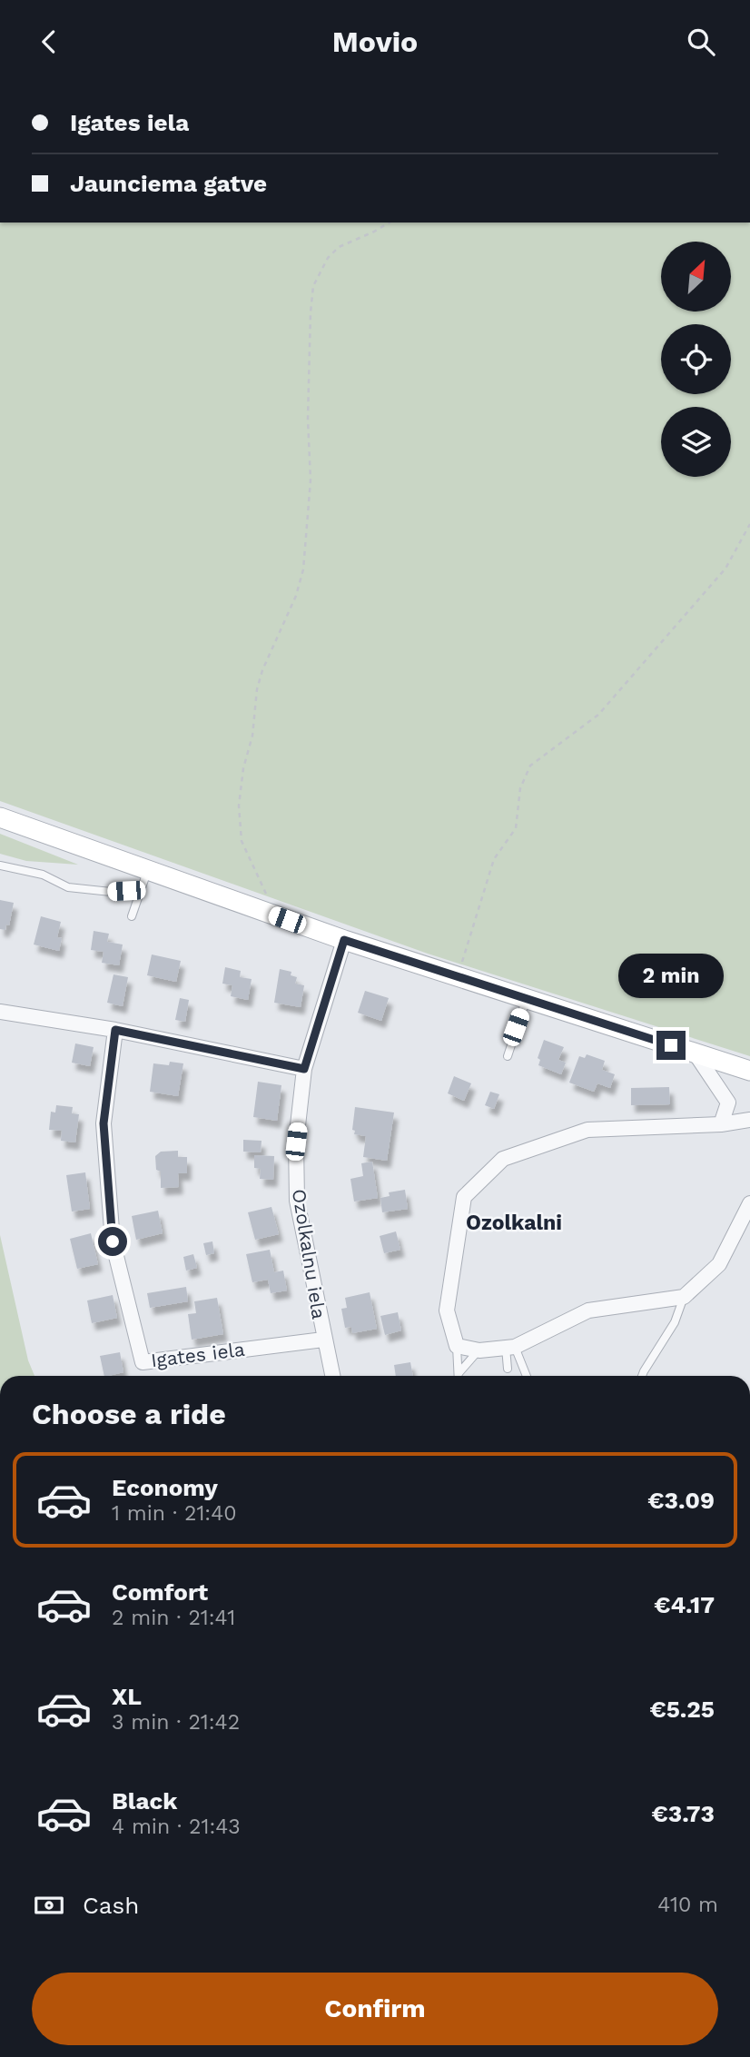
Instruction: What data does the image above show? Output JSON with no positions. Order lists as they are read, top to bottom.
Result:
{
  "streets": {
    "street": ["Ozolkalnu iela", "Igates iela"]
  },
  "crossings": [
    ["Ozolkalnu iela", "Igates iela"]
  ],
  "districts": ["Ozolkalni"],
  "north": "top right",
  "page": {
    "header": "Movio",
    "banner": ["Igates iela", "Jaunciema gatve"],
    "bubble": "2 min",
    "heading": "Choose a ride",
    "list": [
      {
        "name": "Economy",
        "note": "1 min · 21:40",
        "value": "€3.09"
      },
      {
        "name": "Comfort",
        "note": "2 min · 21:41",
        "value": "€4.17"
      },
      {
        "name": "XL",
        "note": "3 min · 21:42",
        "value": "€5.25"
      },
      {
        "name": "Black",
        "note": "4 min · 21:43",
        "value": "€3.73"
      }
    ],
    "pay": ["Cash", "410 m"],
    "buttons": "Confirm"
  }
}
